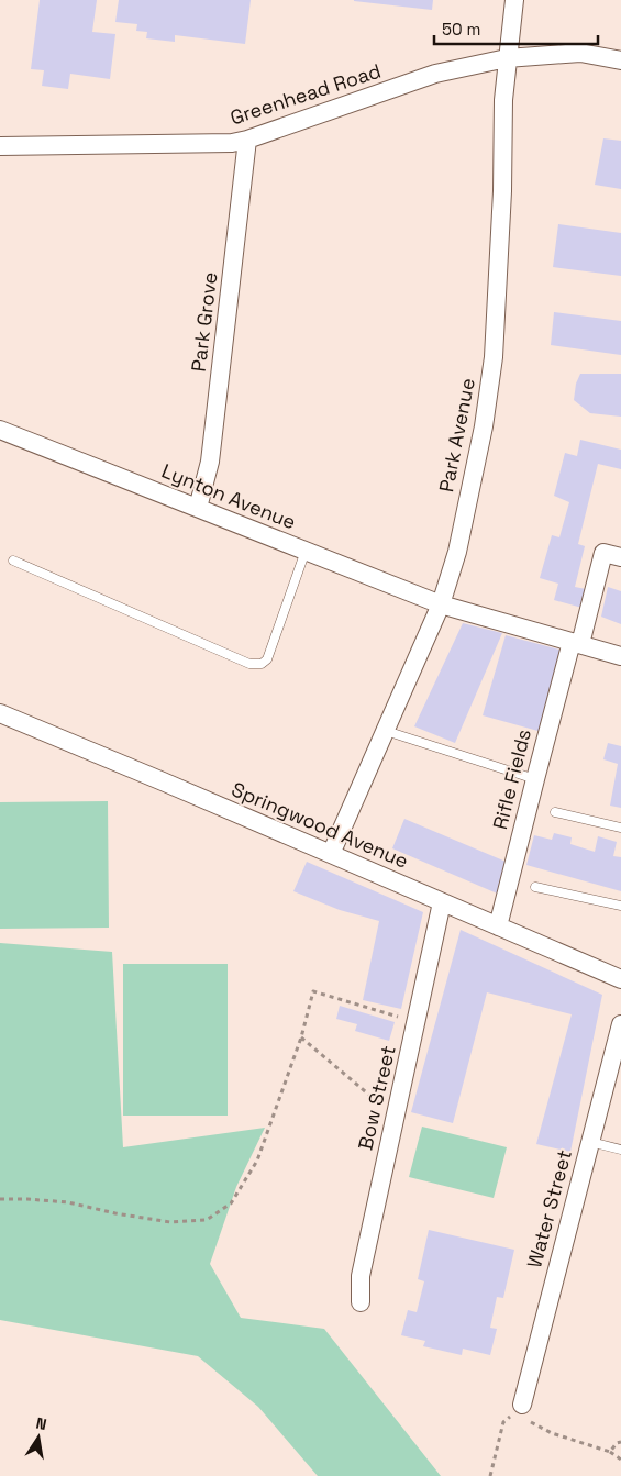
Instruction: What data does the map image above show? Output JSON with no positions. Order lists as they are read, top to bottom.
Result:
{
  "streets": {
    "street": [
      "Greenhead Road",
      "Park Grove",
      "Park Avenue",
      "Lynton Avenue",
      "Rifle Fields",
      "Springwood Avenue",
      "Bow Street",
      "Water Street"
    ]
  },
  "crossings": [
    ["Greenhead Road", "Park Grove"],
    ["Greenhead Road", "Park Avenue"],
    ["Park Grove", "Lynton Avenue"],
    ["Park Avenue", "Lynton Avenue"],
    ["Park Avenue", "Springwood Avenue"],
    ["Rifle Fields", "Springwood Avenue"],
    ["Springwood Avenue", "Bow Street"]
  ],
  "scale_bar": "50 m",
  "north": "top"
}
